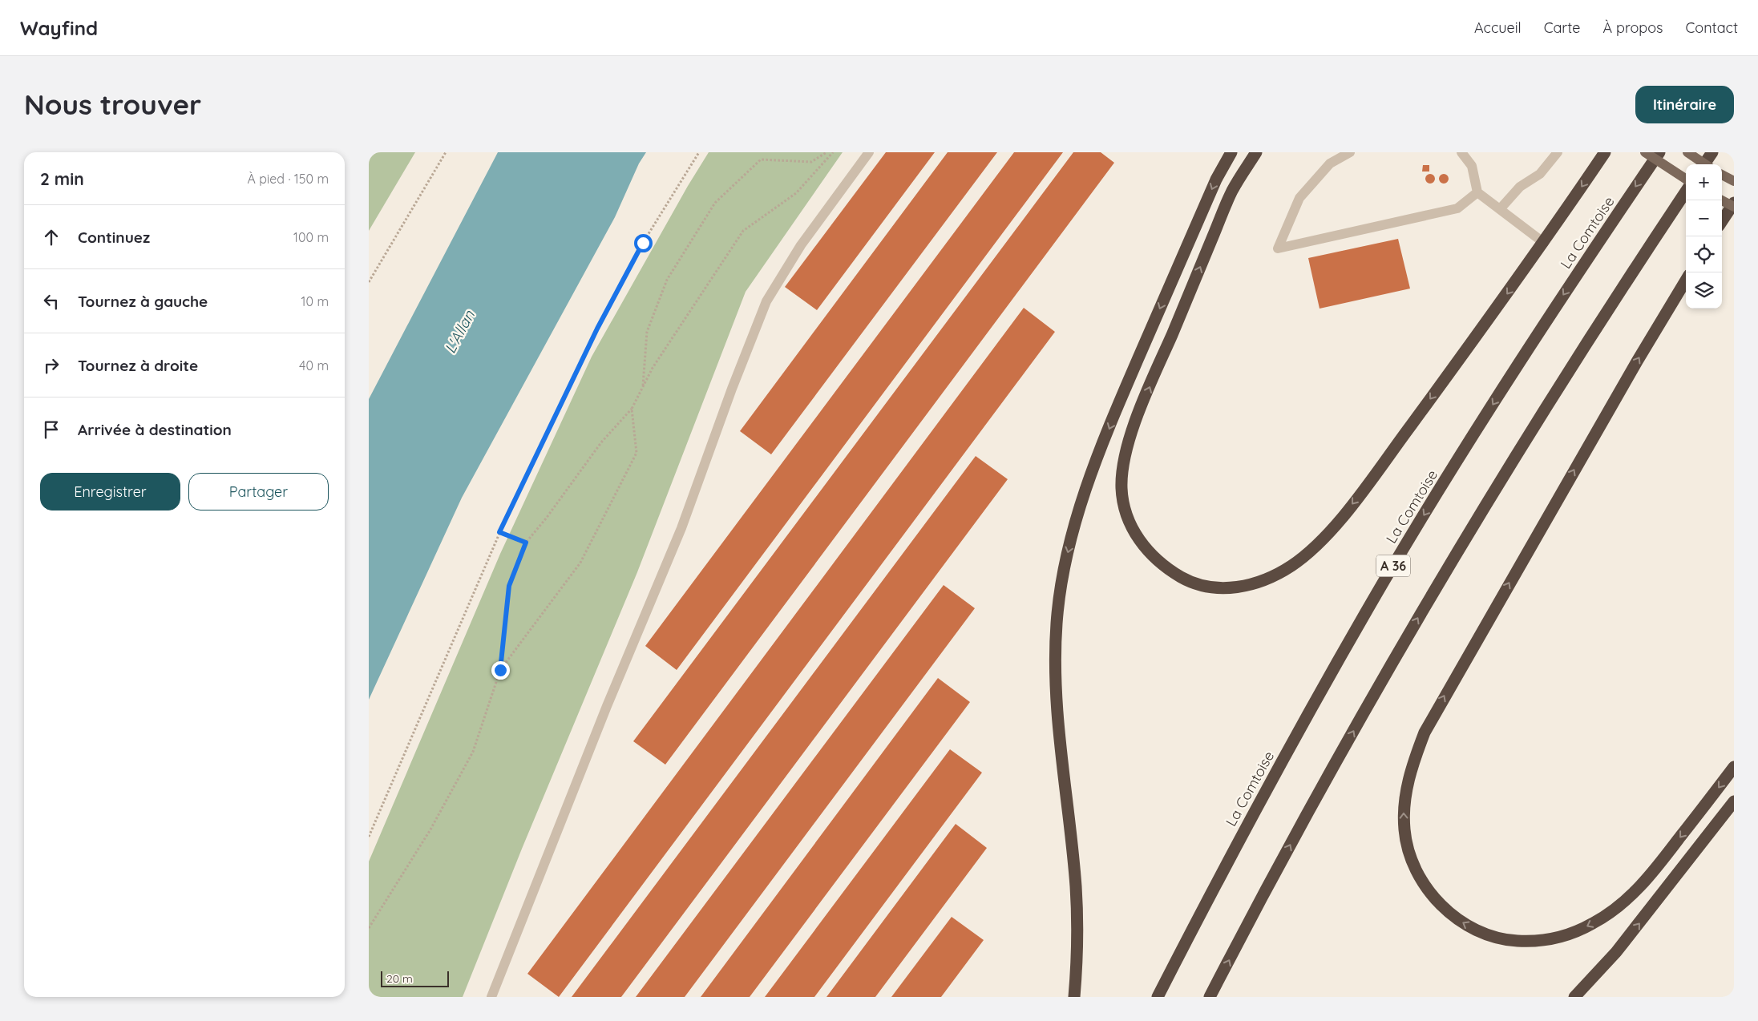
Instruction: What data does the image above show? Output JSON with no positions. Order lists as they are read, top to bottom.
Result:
{
  "streets": {
    "highway": ["La Comtoise", "A 36"]
  },
  "water": ["L'Allan"],
  "scale_bar": "20 m",
  "page": {
    "header": "Wayfind",
    "nav": [
      "Accueil",
      "Carte",
      "À propos",
      "Contact"
    ],
    "buttons": [
      "Itinéraire",
      ["Enregistrer", "Partager"]
    ],
    "title": "Nous trouver",
    "heading": ["2 min", "À pied · 150 m"],
    "map_buttons": ["+", "−"],
    "list": [
      ["Continuez", "100 m"],
      ["Tournez à gauche", "10 m"],
      ["Tournez à droite", "40 m"],
      "Arrivée à destination"
    ],
    "scale": "20 m"
  }
}
